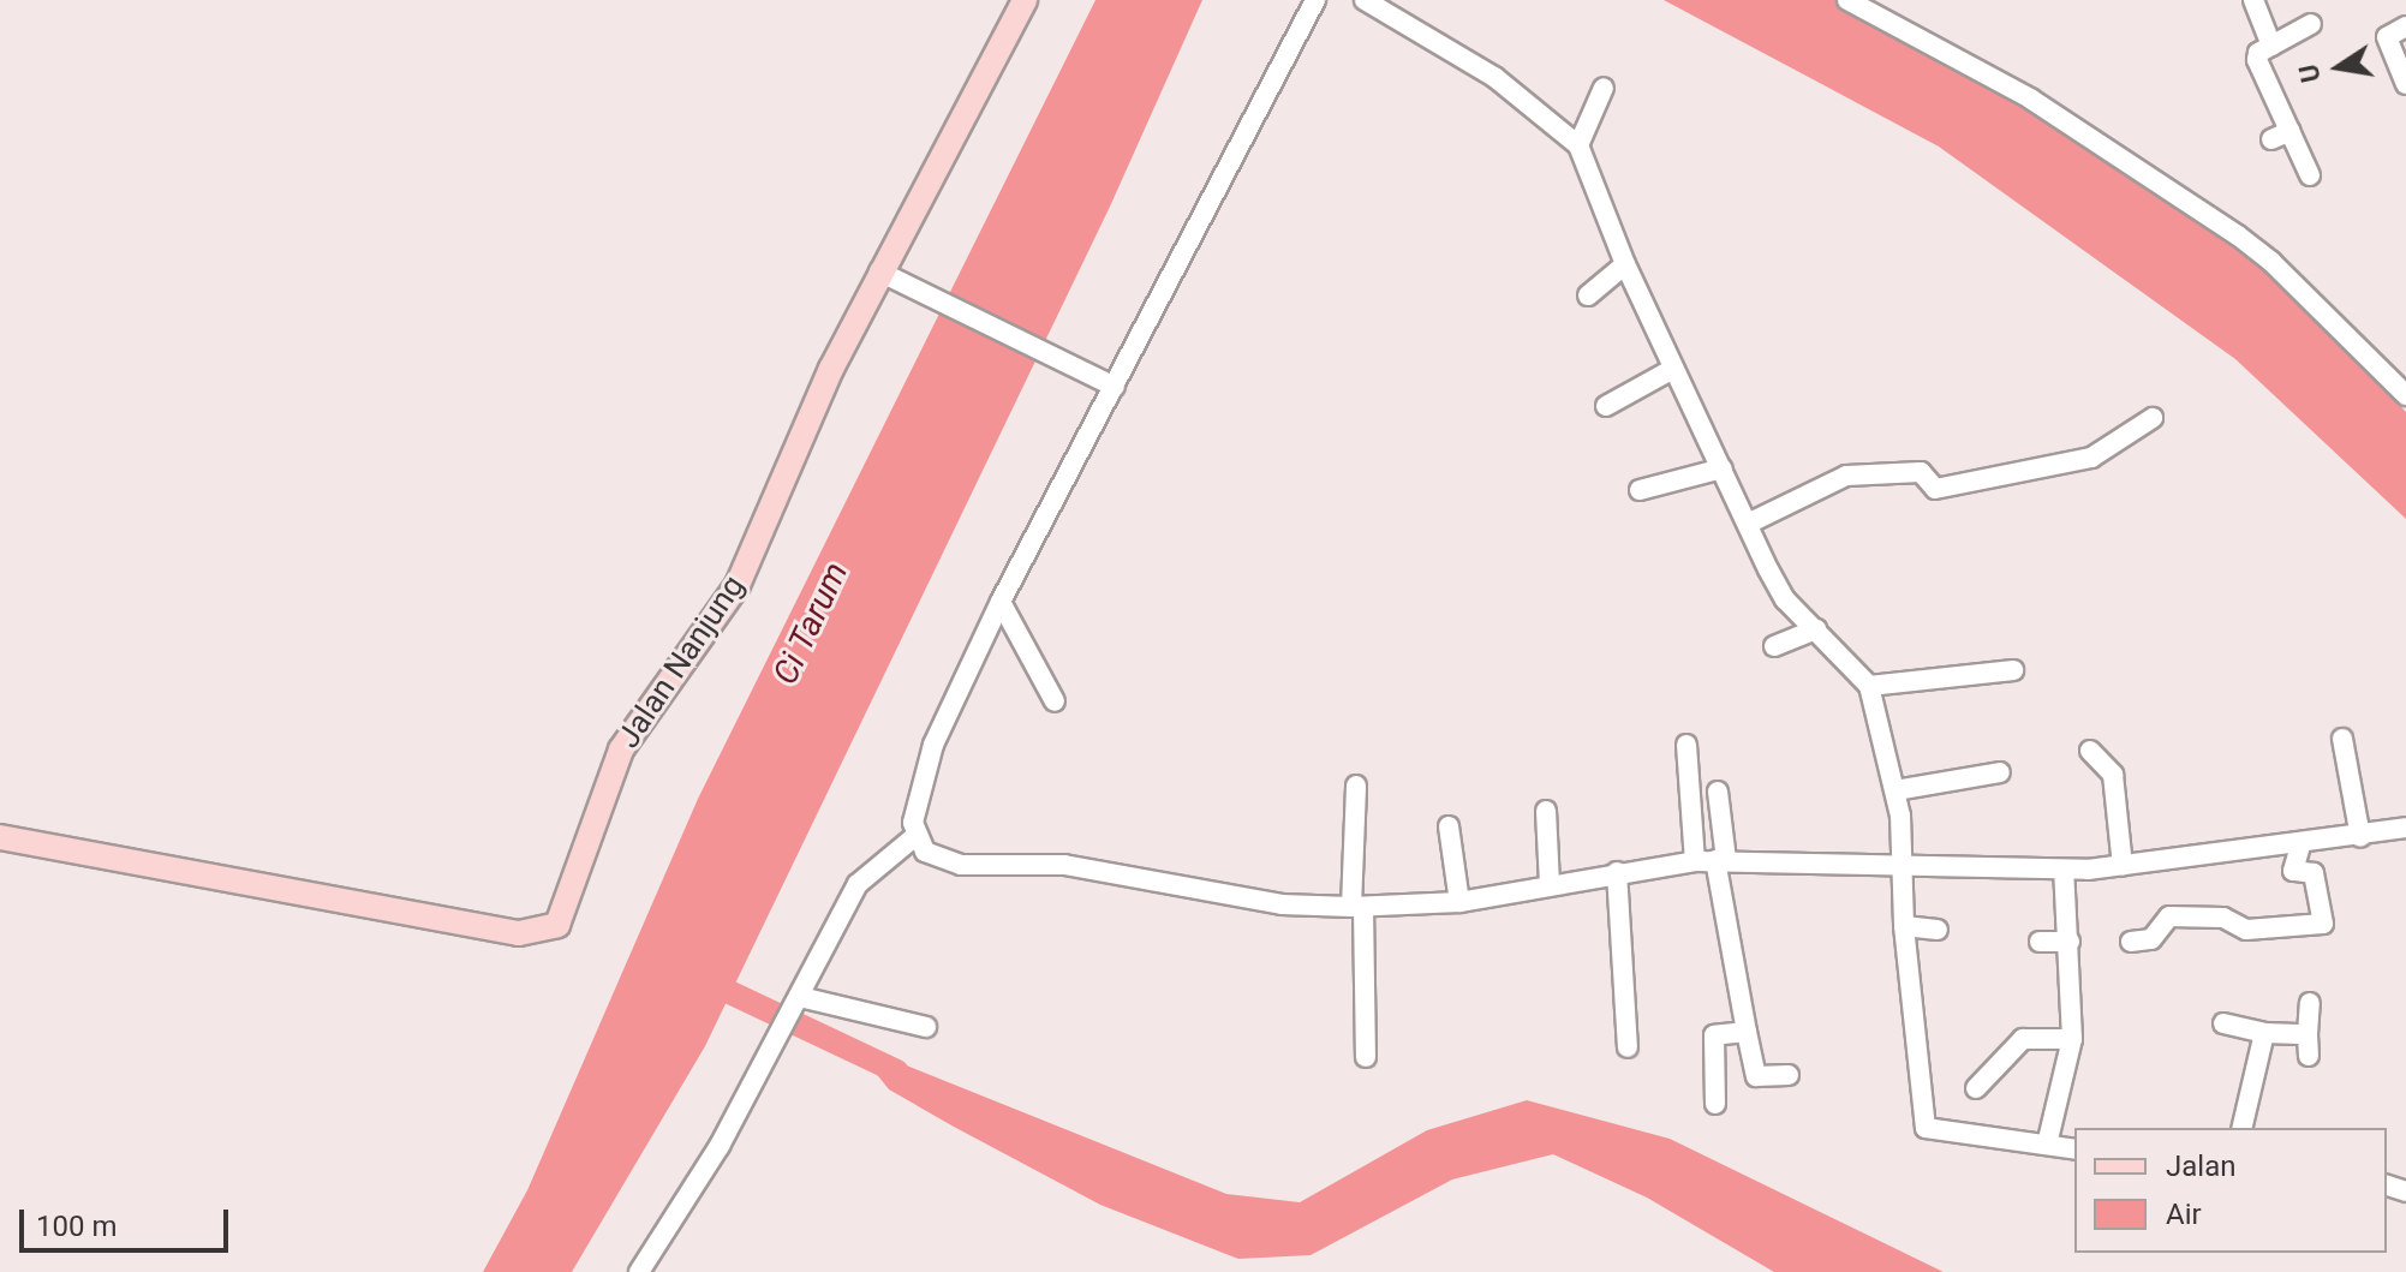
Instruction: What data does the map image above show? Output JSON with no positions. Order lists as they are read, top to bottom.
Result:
{
  "streets": {
    "main road": ["Jalan Nanjung"]
  },
  "water": ["Ci Tarum"],
  "legend": ["Jalan", "Air"],
  "scale_bar": "100 m",
  "north": "left"
}
